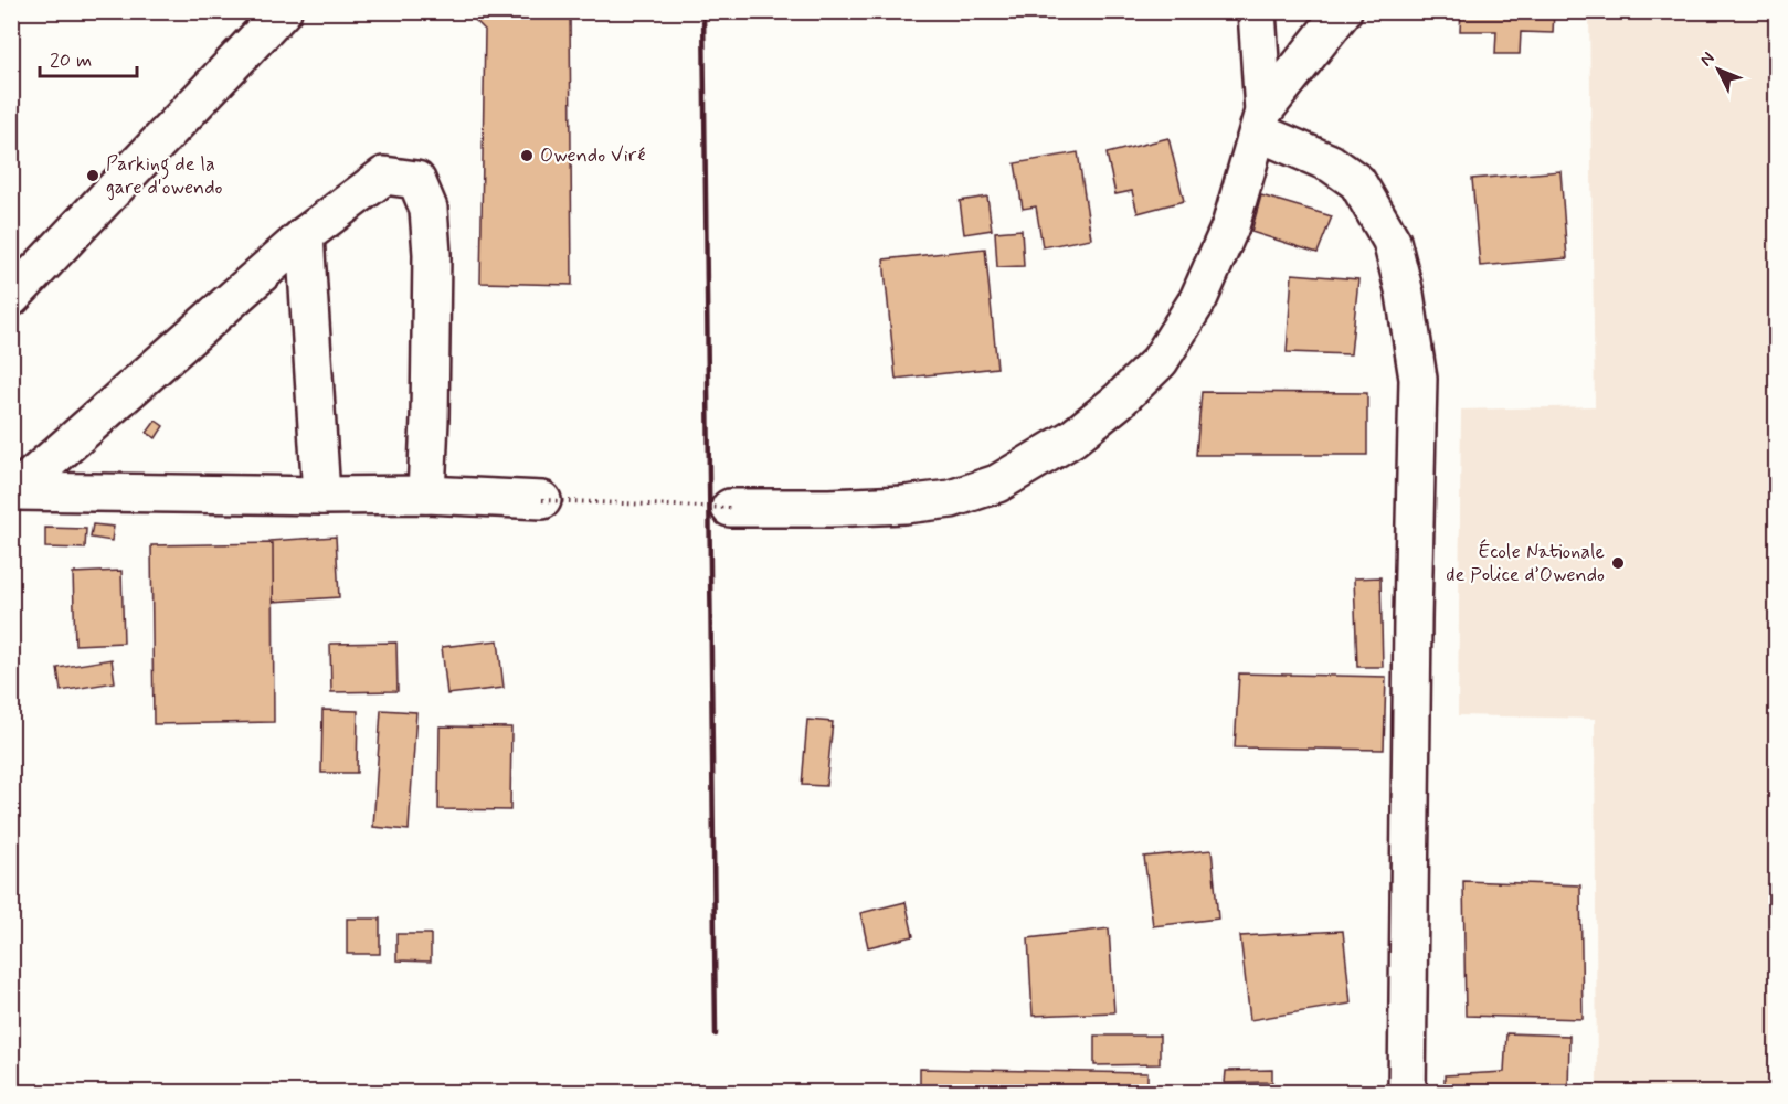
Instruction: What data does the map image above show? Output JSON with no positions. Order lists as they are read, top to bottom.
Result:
{
  "places": ["Owendo Viré", "Parking de la gare d'owendo", "École Nationale de Police d’Owendo"],
  "scale_bar": "20 m",
  "north": "top left"
}
